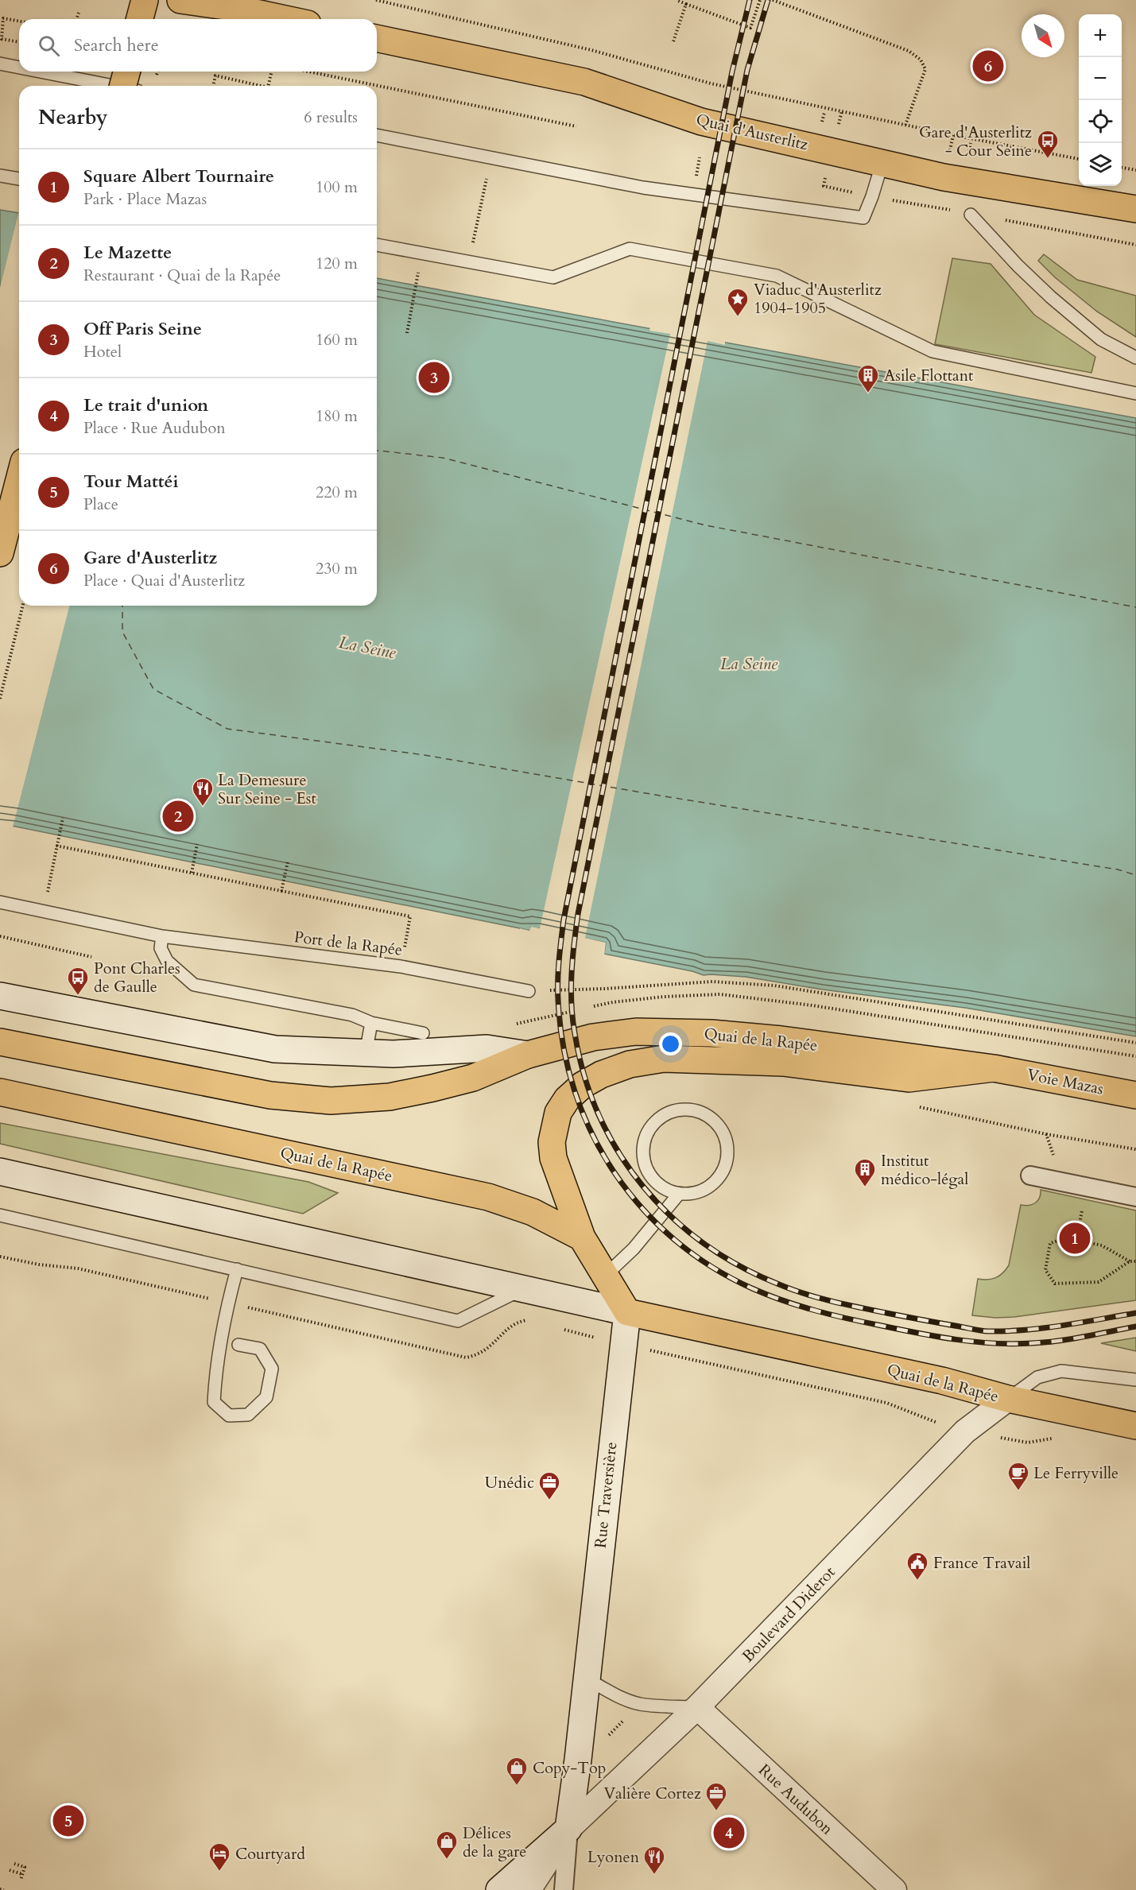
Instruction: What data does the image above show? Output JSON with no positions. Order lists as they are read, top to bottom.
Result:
{
  "streets": {
    "main road": [
      "Quai d'Austerlitz",
      "Quai de la Rapée",
      "Voie Mazas",
      "Rue Traversière",
      "Boulevard Diderot"
    ],
    "street": ["Rue Audubon"],
    "lane": ["Port de la Rapée"]
  },
  "crossings": [
    ["Quai de la Rapée", "Voie Mazas"],
    ["Quai de la Rapée", "Rue Traversière"],
    ["Quai de la Rapée", "Boulevard Diderot"],
    ["Rue Traversière", "Boulevard Diderot"],
    ["Boulevard Diderot", "Rue Audubon"]
  ],
  "water": ["La Seine"],
  "places": {
    "bus stop": ["Gare d'Austerlitz - Cour Seine", "Pont Charles de Gaulle"],
    "place": ["Viaduc d'Austerlitz 1904-1905"],
    "building": ["Asile Flottant", "Institut médico-légal"],
    "restaurant": ["La Demesure Sur Seine - Est", "Lyonen"],
    "cafe": ["Le Ferryville"],
    "office": ["Unédic", "Valière Cortez"],
    "public building": ["France Travail"],
    "shop": ["Copy-Top", "Délices de la gare"],
    "hotel": ["Courtyard"]
  },
  "north": "bottom right",
  "page": {
    "map_buttons": ["+", "−"],
    "search": "Search here",
    "pins": [
      "6",
      "3",
      "2",
      "1",
      "5",
      "4"
    ],
    "heading": ["Nearby", "6 results"],
    "list": [
      {
        "mark": "1",
        "name": "Square Albert Tournaire",
        "note": "Park · Place Mazas",
        "value": "100 m"
      },
      {
        "mark": "2",
        "name": "Le Mazette",
        "note": "Restaurant · Quai de la Rapée",
        "value": "120 m"
      },
      {
        "mark": "3",
        "name": "Off Paris Seine",
        "note": "Hotel",
        "value": "160 m"
      },
      {
        "mark": "4",
        "name": "Le trait d'union",
        "note": "Place · Rue Audubon",
        "value": "180 m"
      },
      {
        "mark": "5",
        "name": "Tour Mattéi",
        "note": "Place",
        "value": "220 m"
      },
      {
        "mark": "6",
        "name": "Gare d'Austerlitz",
        "note": "Place · Quai d'Austerlitz",
        "value": "230 m"
      }
    ]
  }
}
